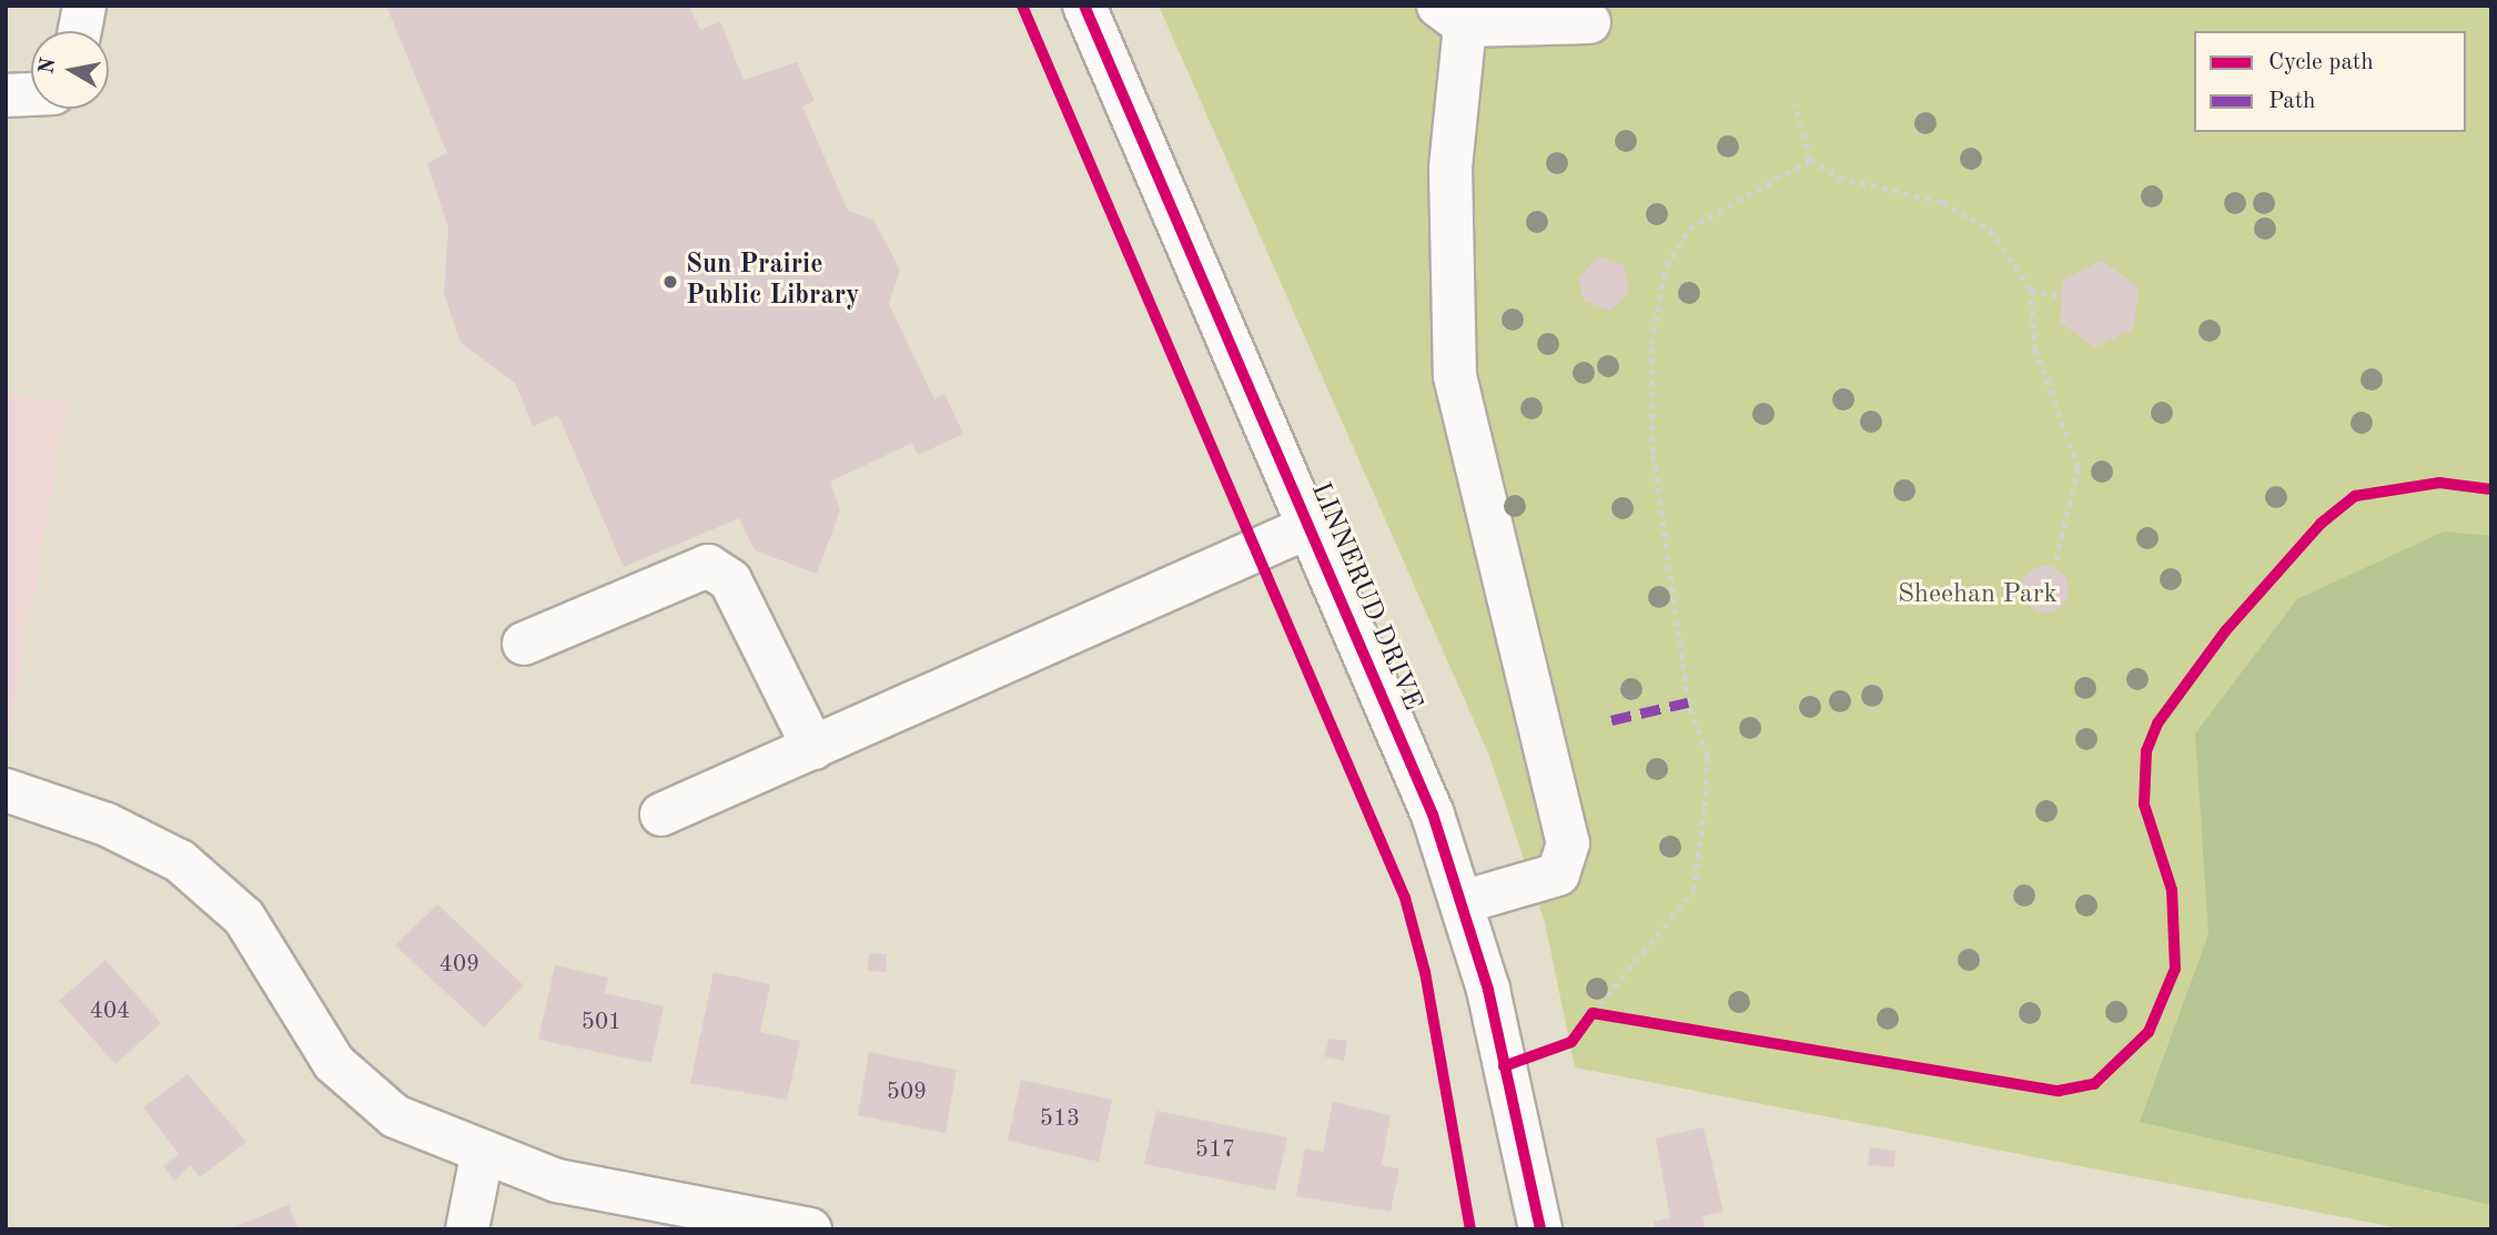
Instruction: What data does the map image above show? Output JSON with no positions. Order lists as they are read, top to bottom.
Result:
{
  "streets": {
    "street": ["LINNERUD DRIVE"]
  },
  "parks": ["Sheehan Park"],
  "places": ["Sun Prairie Public Library"],
  "house_numbers": [
    "409",
    "404",
    "501",
    "509",
    "513",
    "517"
  ],
  "legend": ["Cycle path", "Path"],
  "north": "left"
}
